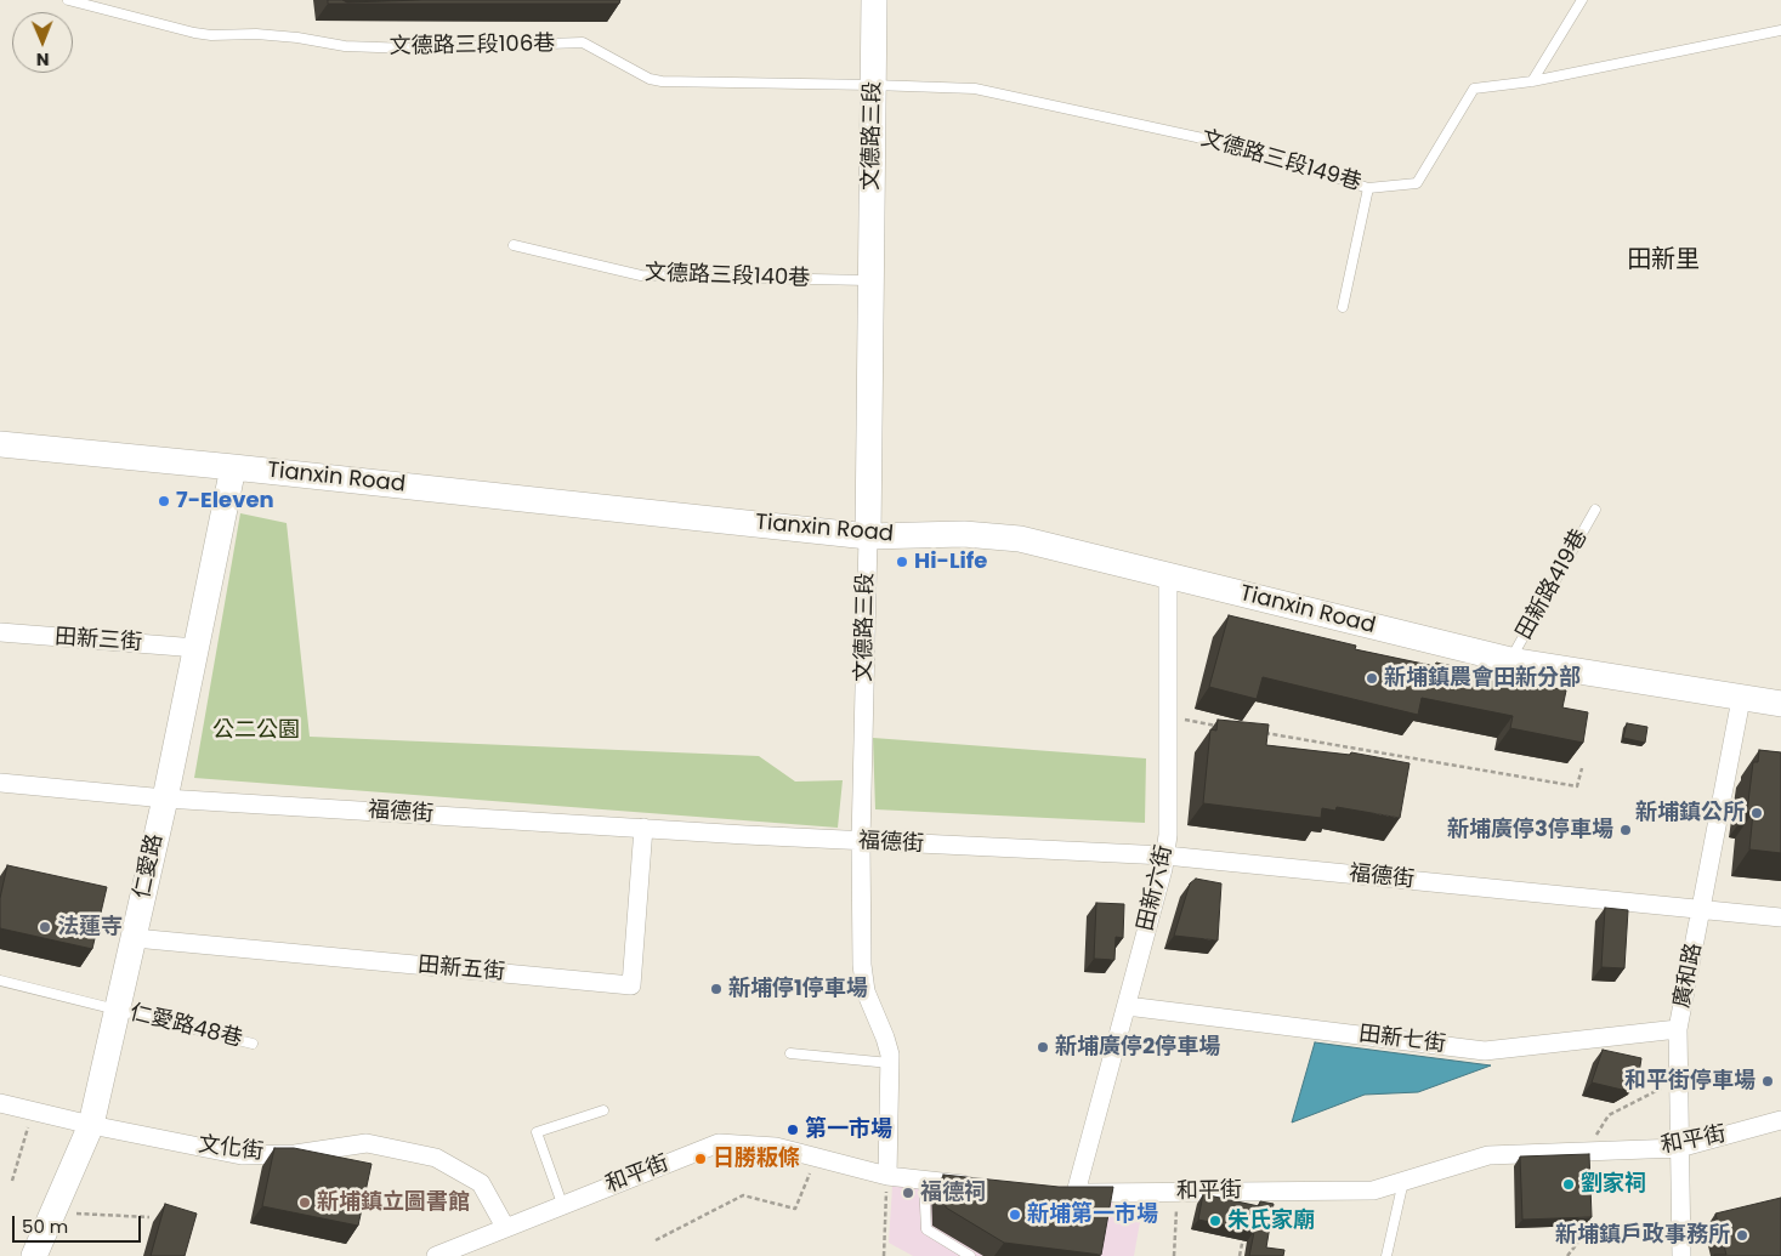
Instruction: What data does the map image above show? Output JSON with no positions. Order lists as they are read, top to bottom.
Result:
{
  "streets": {
    "main road": ["文德路三段", "Tianxin Road", "仁愛路"],
    "street": [
      "田新三街",
      "福德街",
      "田新六街",
      "田新五街",
      "廣和路",
      "田新七街",
      "和平街",
      "文化街"
    ],
    "lane": [
      "文德路三段106巷",
      "文德路三段149巷",
      "文德路三段140巷",
      "田新路419巷",
      "仁愛路48巷"
    ]
  },
  "crossings": [
    ["文德路三段106巷", "文德路三段"],
    ["文德路三段106巷", "文德路三段149巷"],
    ["文德路三段", "文德路三段149巷"],
    ["文德路三段", "文德路三段140巷"],
    ["文德路三段", "Tianxin Road"],
    ["文德路三段", "福德街"],
    ["文德路三段", "和平街"],
    ["Tianxin Road", "田新路419巷"],
    ["Tianxin Road", "仁愛路"],
    ["Tianxin Road", "田新六街"],
    ["Tianxin Road", "廣和路"],
    ["田新三街", "仁愛路"],
    ["福德街", "仁愛路"],
    ["福德街", "田新六街"],
    ["福德街", "田新五街"],
    ["福德街", "廣和路"],
    ["仁愛路", "田新五街"],
    ["仁愛路", "仁愛路48巷"],
    ["仁愛路", "文化街"],
    ["田新六街", "田新七街"],
    ["田新六街", "和平街"],
    ["廣和路", "田新七街"],
    ["廣和路", "和平街"],
    ["和平街", "文化街"]
  ],
  "districts": ["田新里"],
  "parks": ["公二公園"],
  "places": [
    "7-Eleven",
    "Hi-Life",
    "新埔鎮農會田新分部",
    "新埔鎮公所",
    "新埔廣停3停車場",
    "法蓮寺",
    "新埔停1停車場",
    "新埔廣停2停車場",
    "和平街停車場",
    "第一市場",
    "日勝粄條",
    "劉家祠",
    "福德祠",
    "新埔鎮立圖書館",
    "新埔第一市場",
    "朱氏家廟",
    "新埔鎮戶政事務所"
  ],
  "scale_bar": "50 m",
  "north": "bottom"
}
